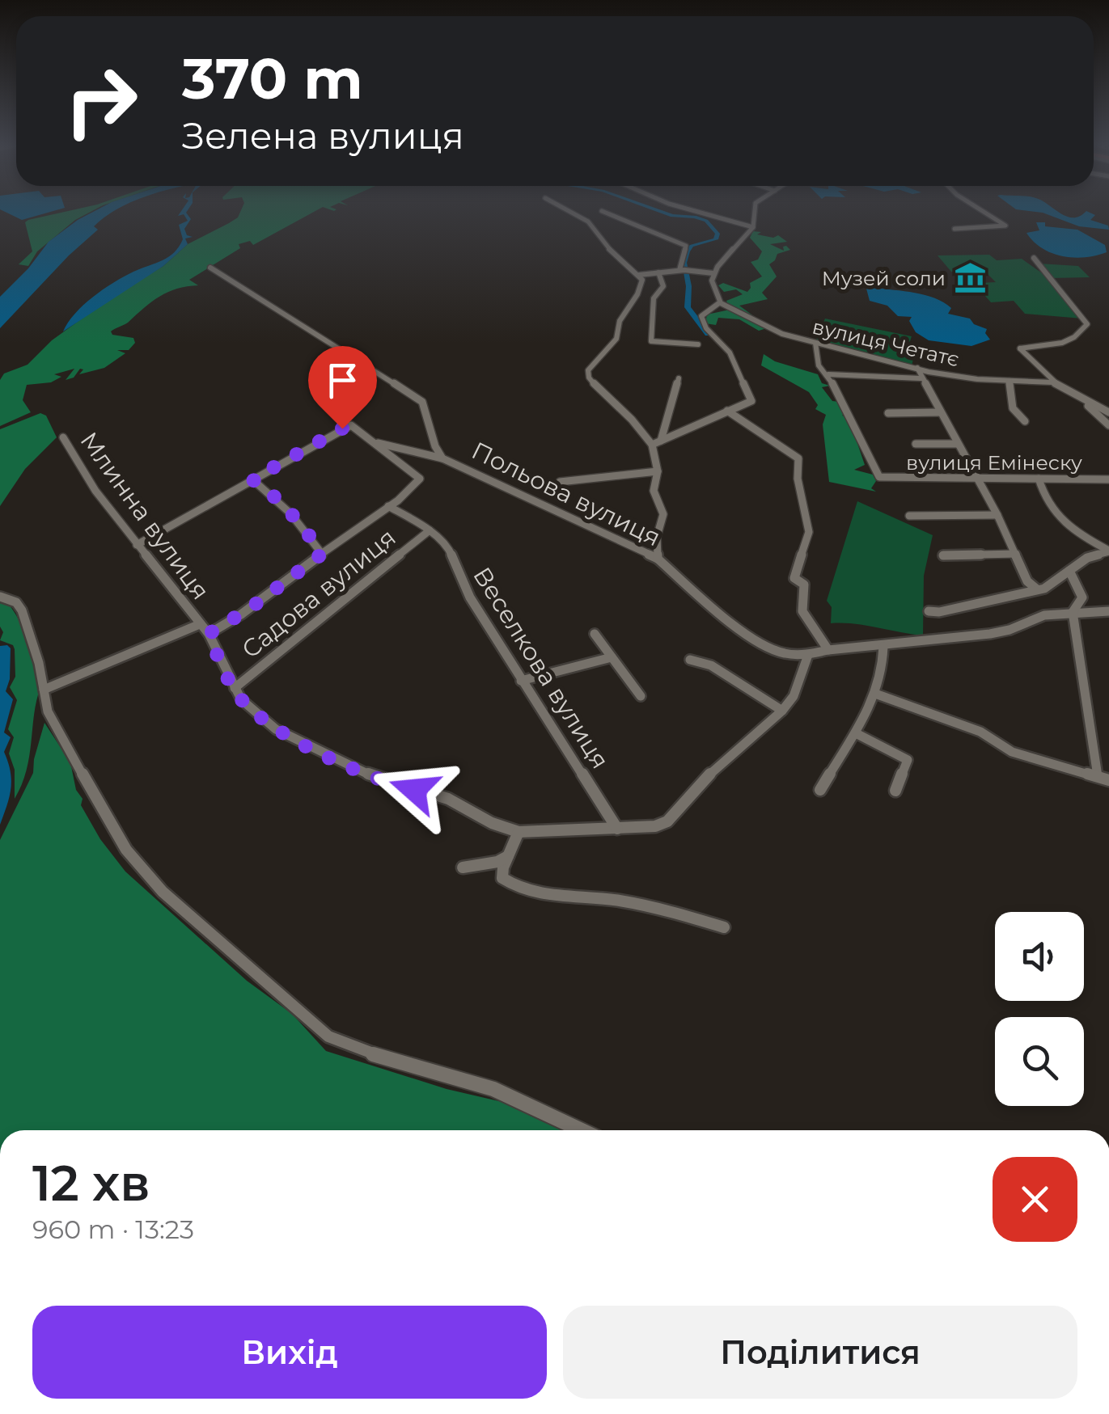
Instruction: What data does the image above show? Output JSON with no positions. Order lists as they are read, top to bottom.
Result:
{
  "streets": {
    "street": [
      "вулиця Четатє",
      "вулиця Емінеску",
      "Польова вулиця",
      "Млинна вулиця",
      "Садова вулиця",
      "Веселкова вулиця"
    ]
  },
  "crossings": [
    ["Польова вулиця", "Млинна вулиця"],
    ["Млинна вулиця", "Садова вулиця"],
    ["Млинна вулиця", "Веселкова вулиця"],
    ["Садова вулиця", "Веселкова вулиця"]
  ],
  "places": {
    "museum": ["Музей соли"]
  },
  "page": {
    "turn": ["370 m", "Зелена вулиця"],
    "heading": ["12 хв", "960 m · 13:23"],
    "buttons": ["Вихід", "Поділитися"]
  }
}
